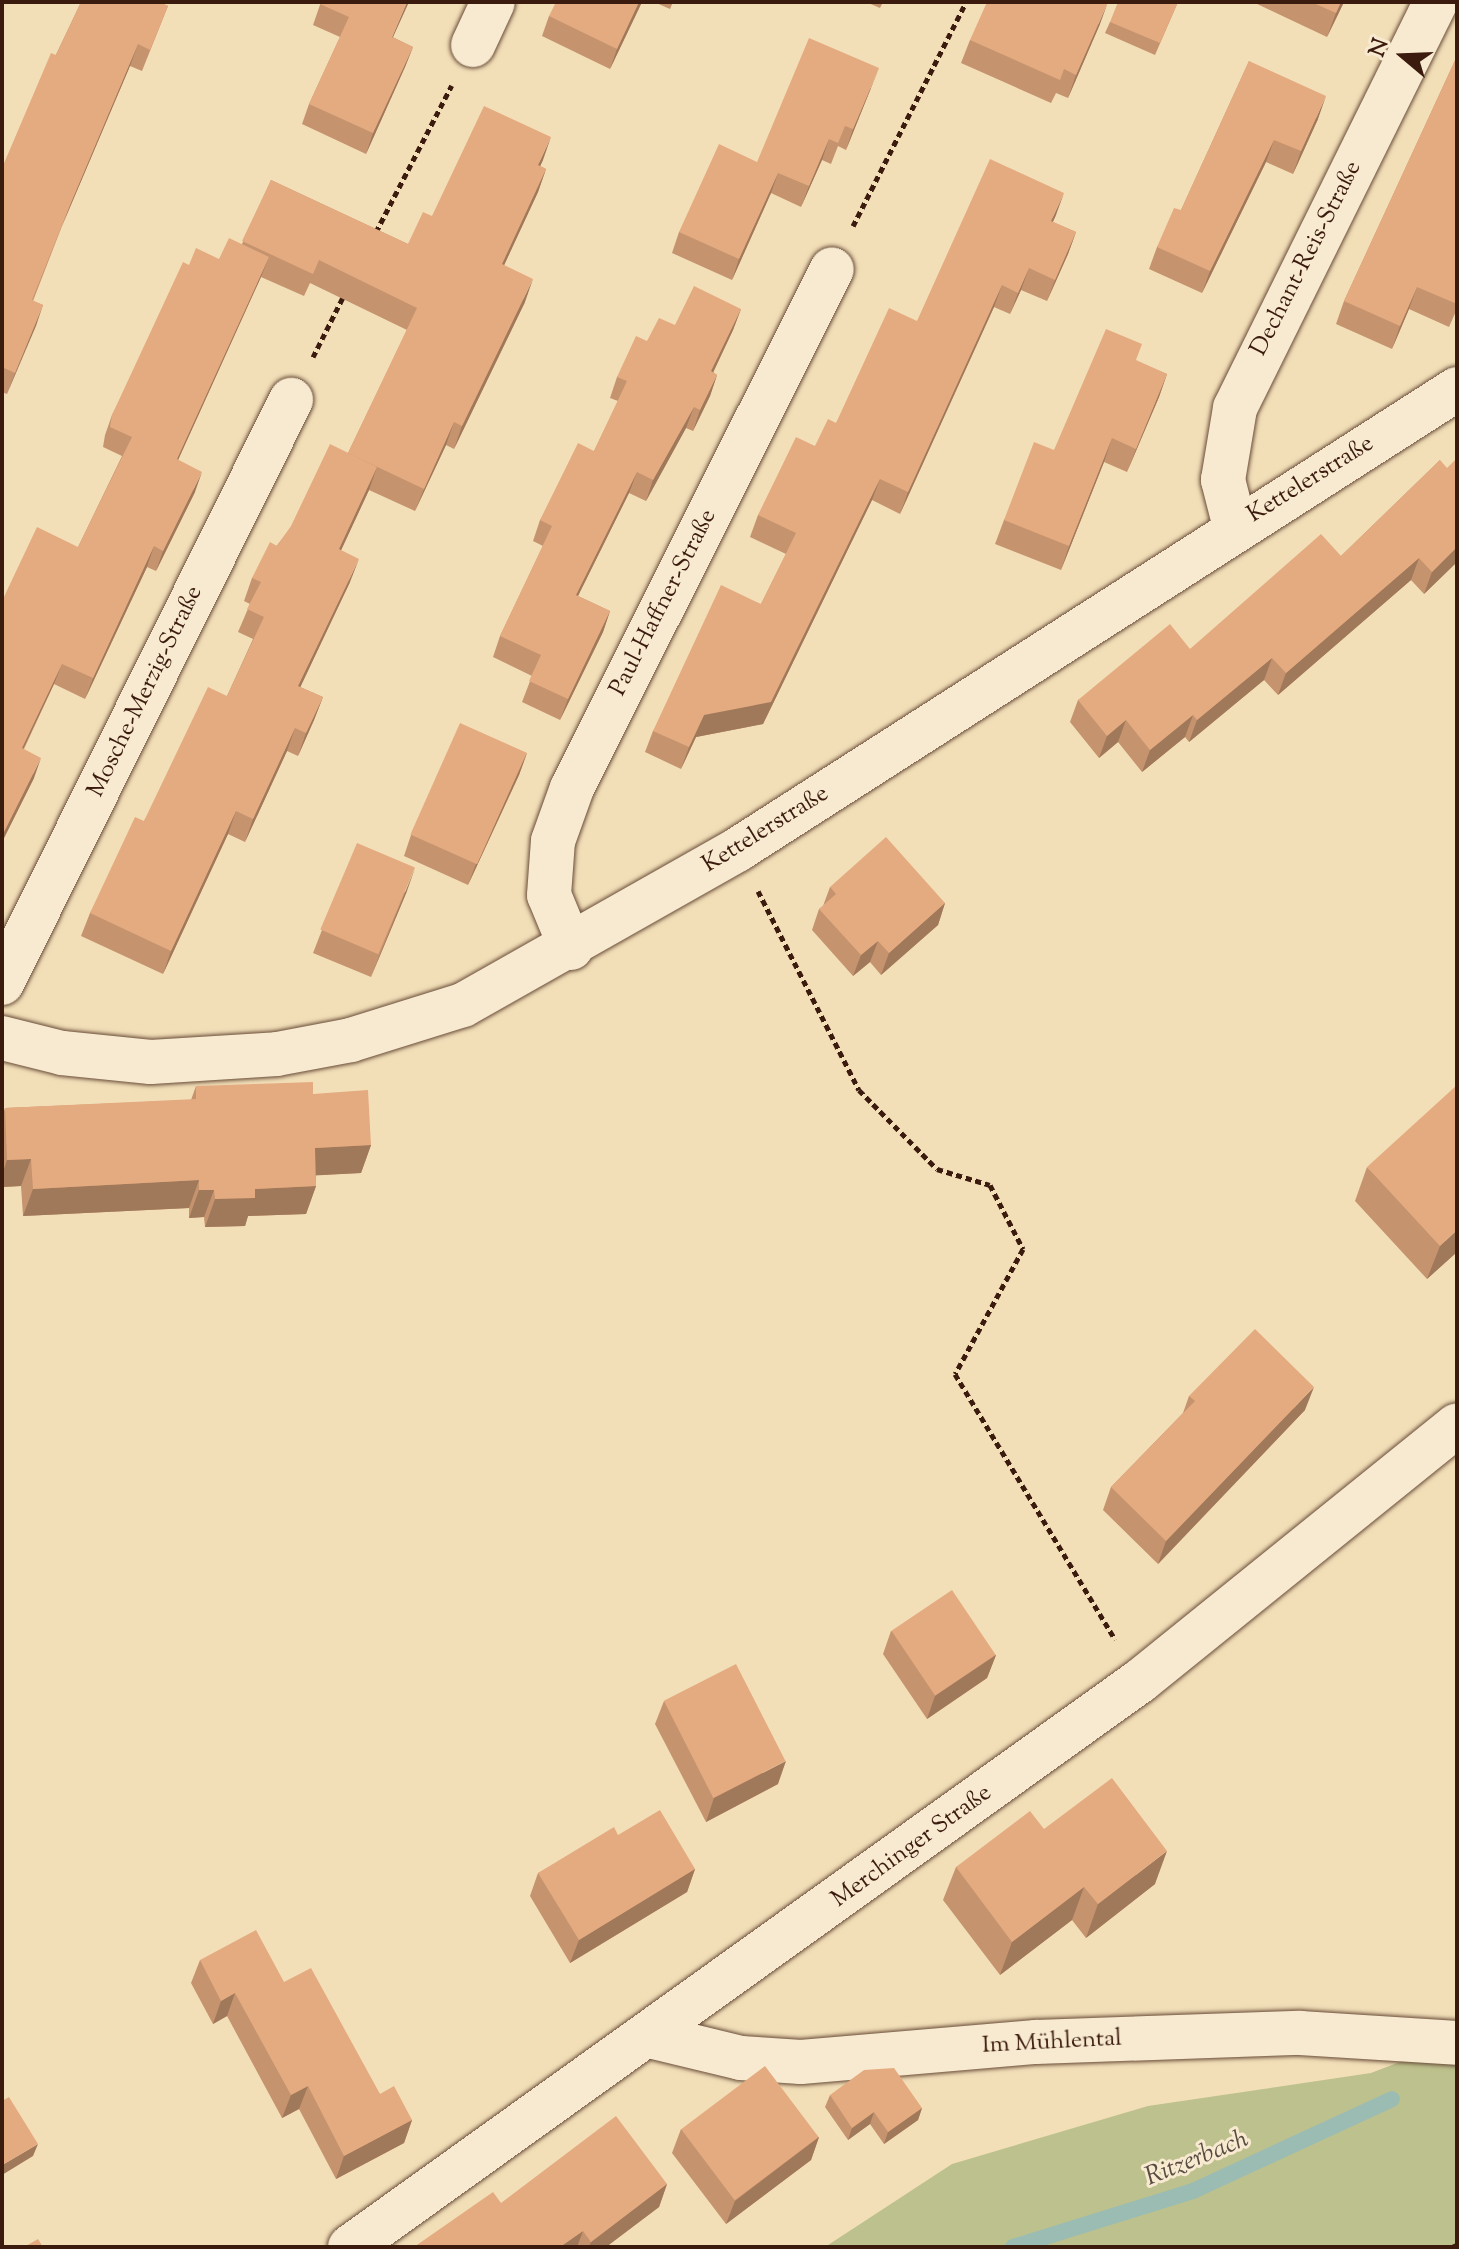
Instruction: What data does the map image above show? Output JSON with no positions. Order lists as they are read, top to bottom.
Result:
{
  "streets": {
    "street": [
      "Dechant-Reis-Straße",
      "Kettelerstraße",
      "Paul-Haffner-Straße",
      "Mosche-Merzig-Straße",
      "Merchinger Straße",
      "Im Mühlental"
    ]
  },
  "crossings": [
    ["Dechant-Reis-Straße", "Kettelerstraße"],
    ["Kettelerstraße", "Paul-Haffner-Straße"],
    ["Merchinger Straße", "Im Mühlental"]
  ],
  "water": ["Ritzerbach"],
  "north": "left"
}
